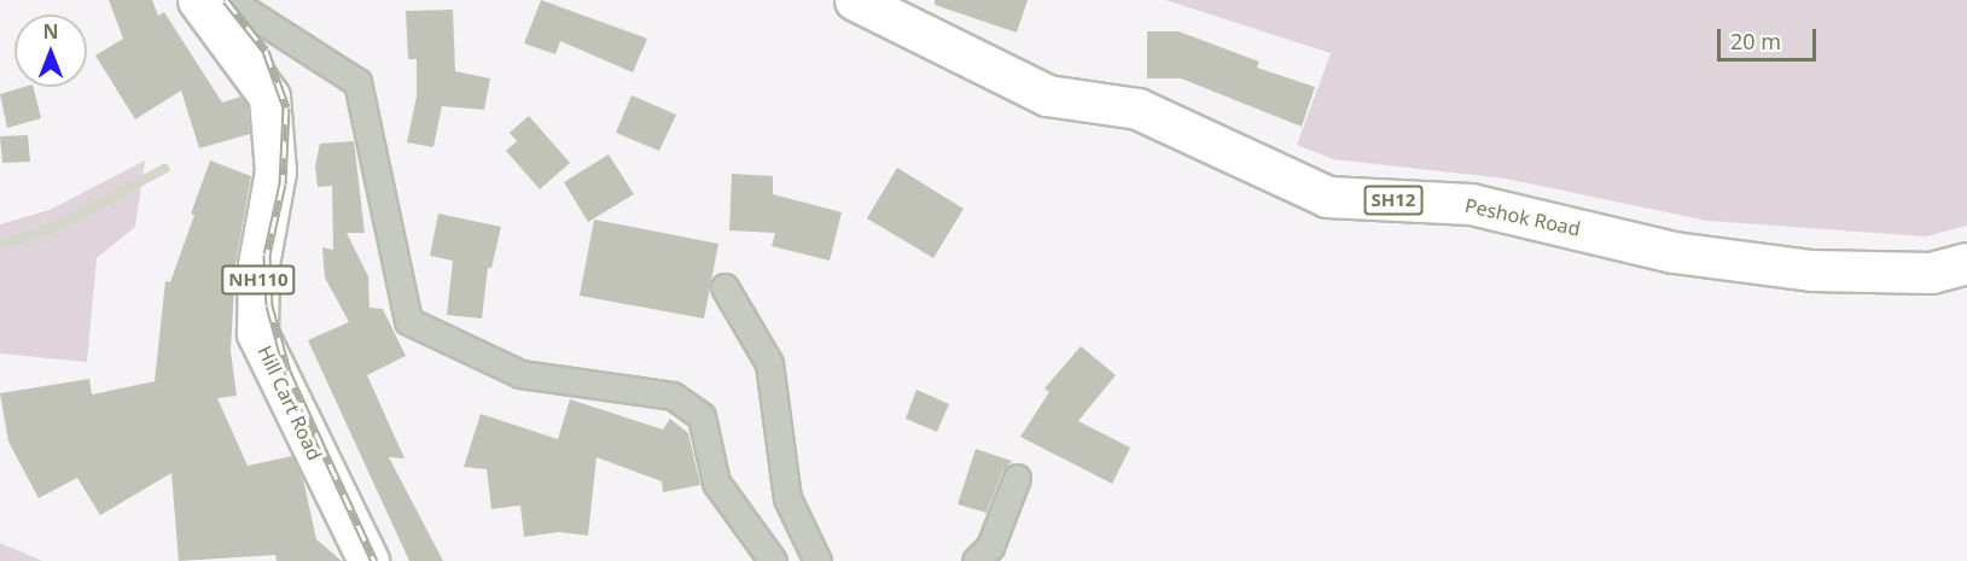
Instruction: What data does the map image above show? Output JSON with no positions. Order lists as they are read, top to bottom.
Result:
{
  "streets": {
    "main road": [
      "SH12",
      "Peshok Road",
      "NH110",
      "Hill Cart Road"
    ]
  },
  "scale_bar": "20 m",
  "north": "top"
}
